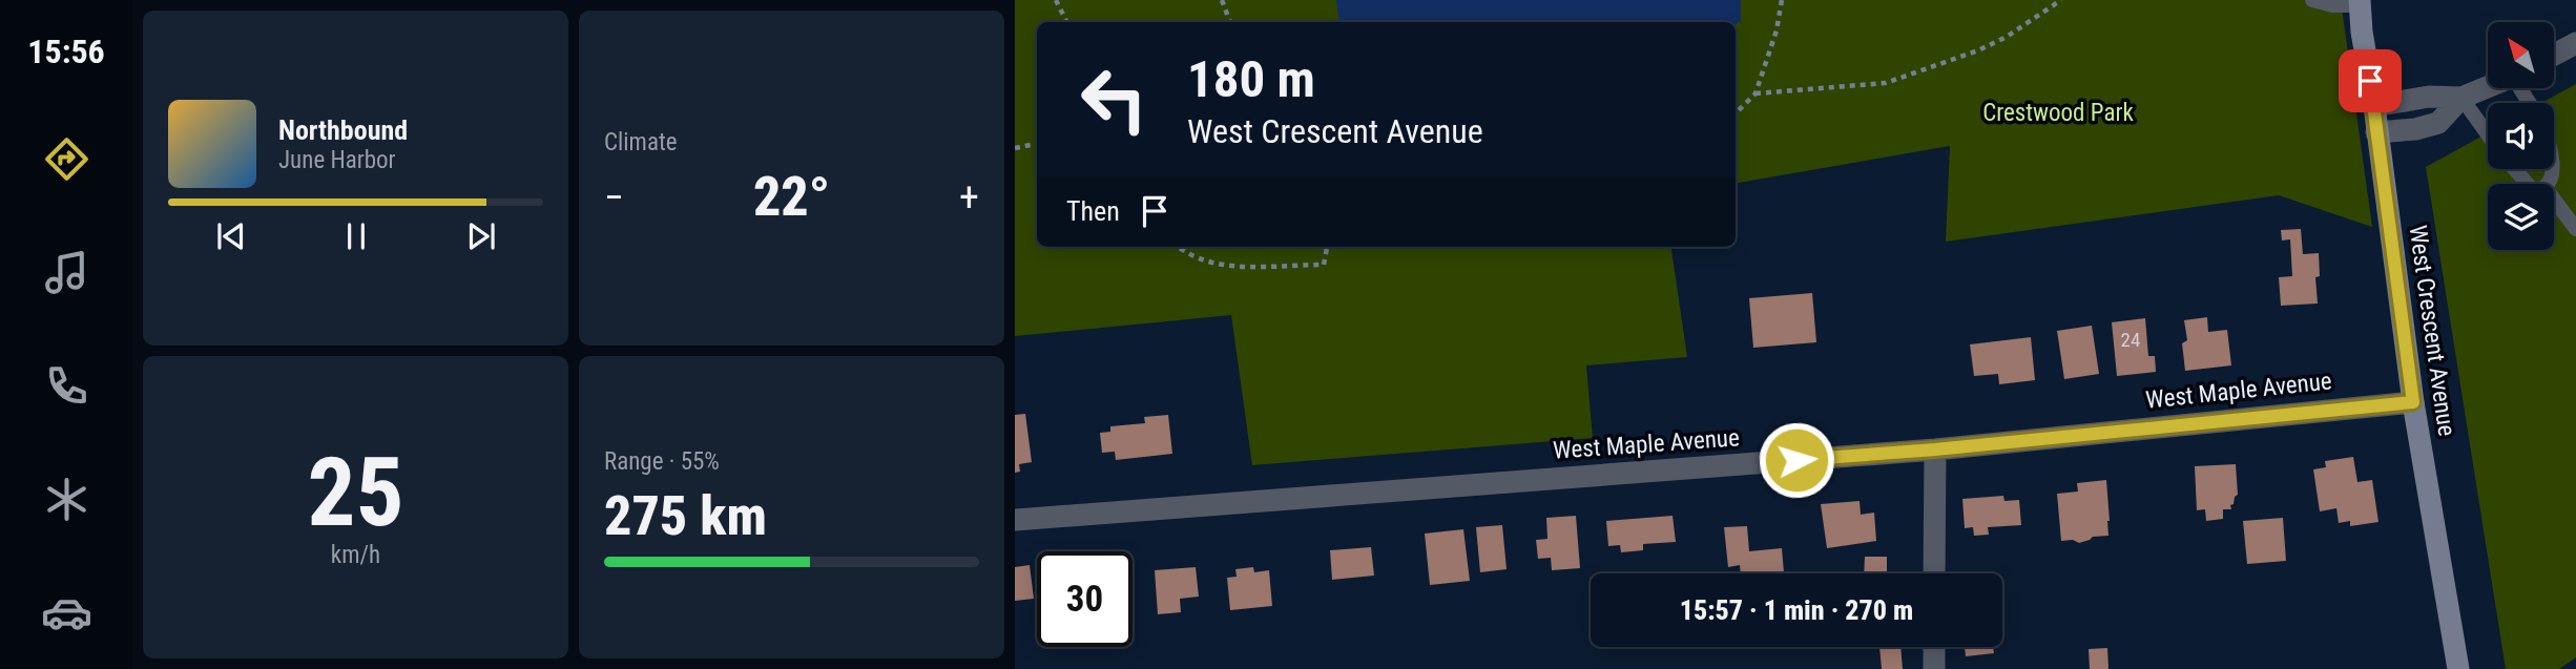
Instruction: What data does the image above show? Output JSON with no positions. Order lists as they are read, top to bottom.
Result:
{
  "streets": {
    "main road": ["West Crescent Avenue"],
    "street": ["West Maple Avenue"]
  },
  "crossings": [
    ["West Crescent Avenue", "West Maple Avenue"]
  ],
  "parks": ["Crestwood Park"],
  "house_numbers": ["24"],
  "north": "top left",
  "page": {
    "tabs": "15:56",
    "tile": [
      "Climate",
      ["25", "km/h"],
      ["Range · 55%", "275 km"]
    ],
    "turn": ["180 m", "West Crescent Avenue"],
    "song": ["Northbound", "June Harbor"],
    "heat": ["−", "22°", "+"],
    "then": "Then",
    "limit": "30",
    "trip": "15:57 · 1 min · 270 m"
  }
}
